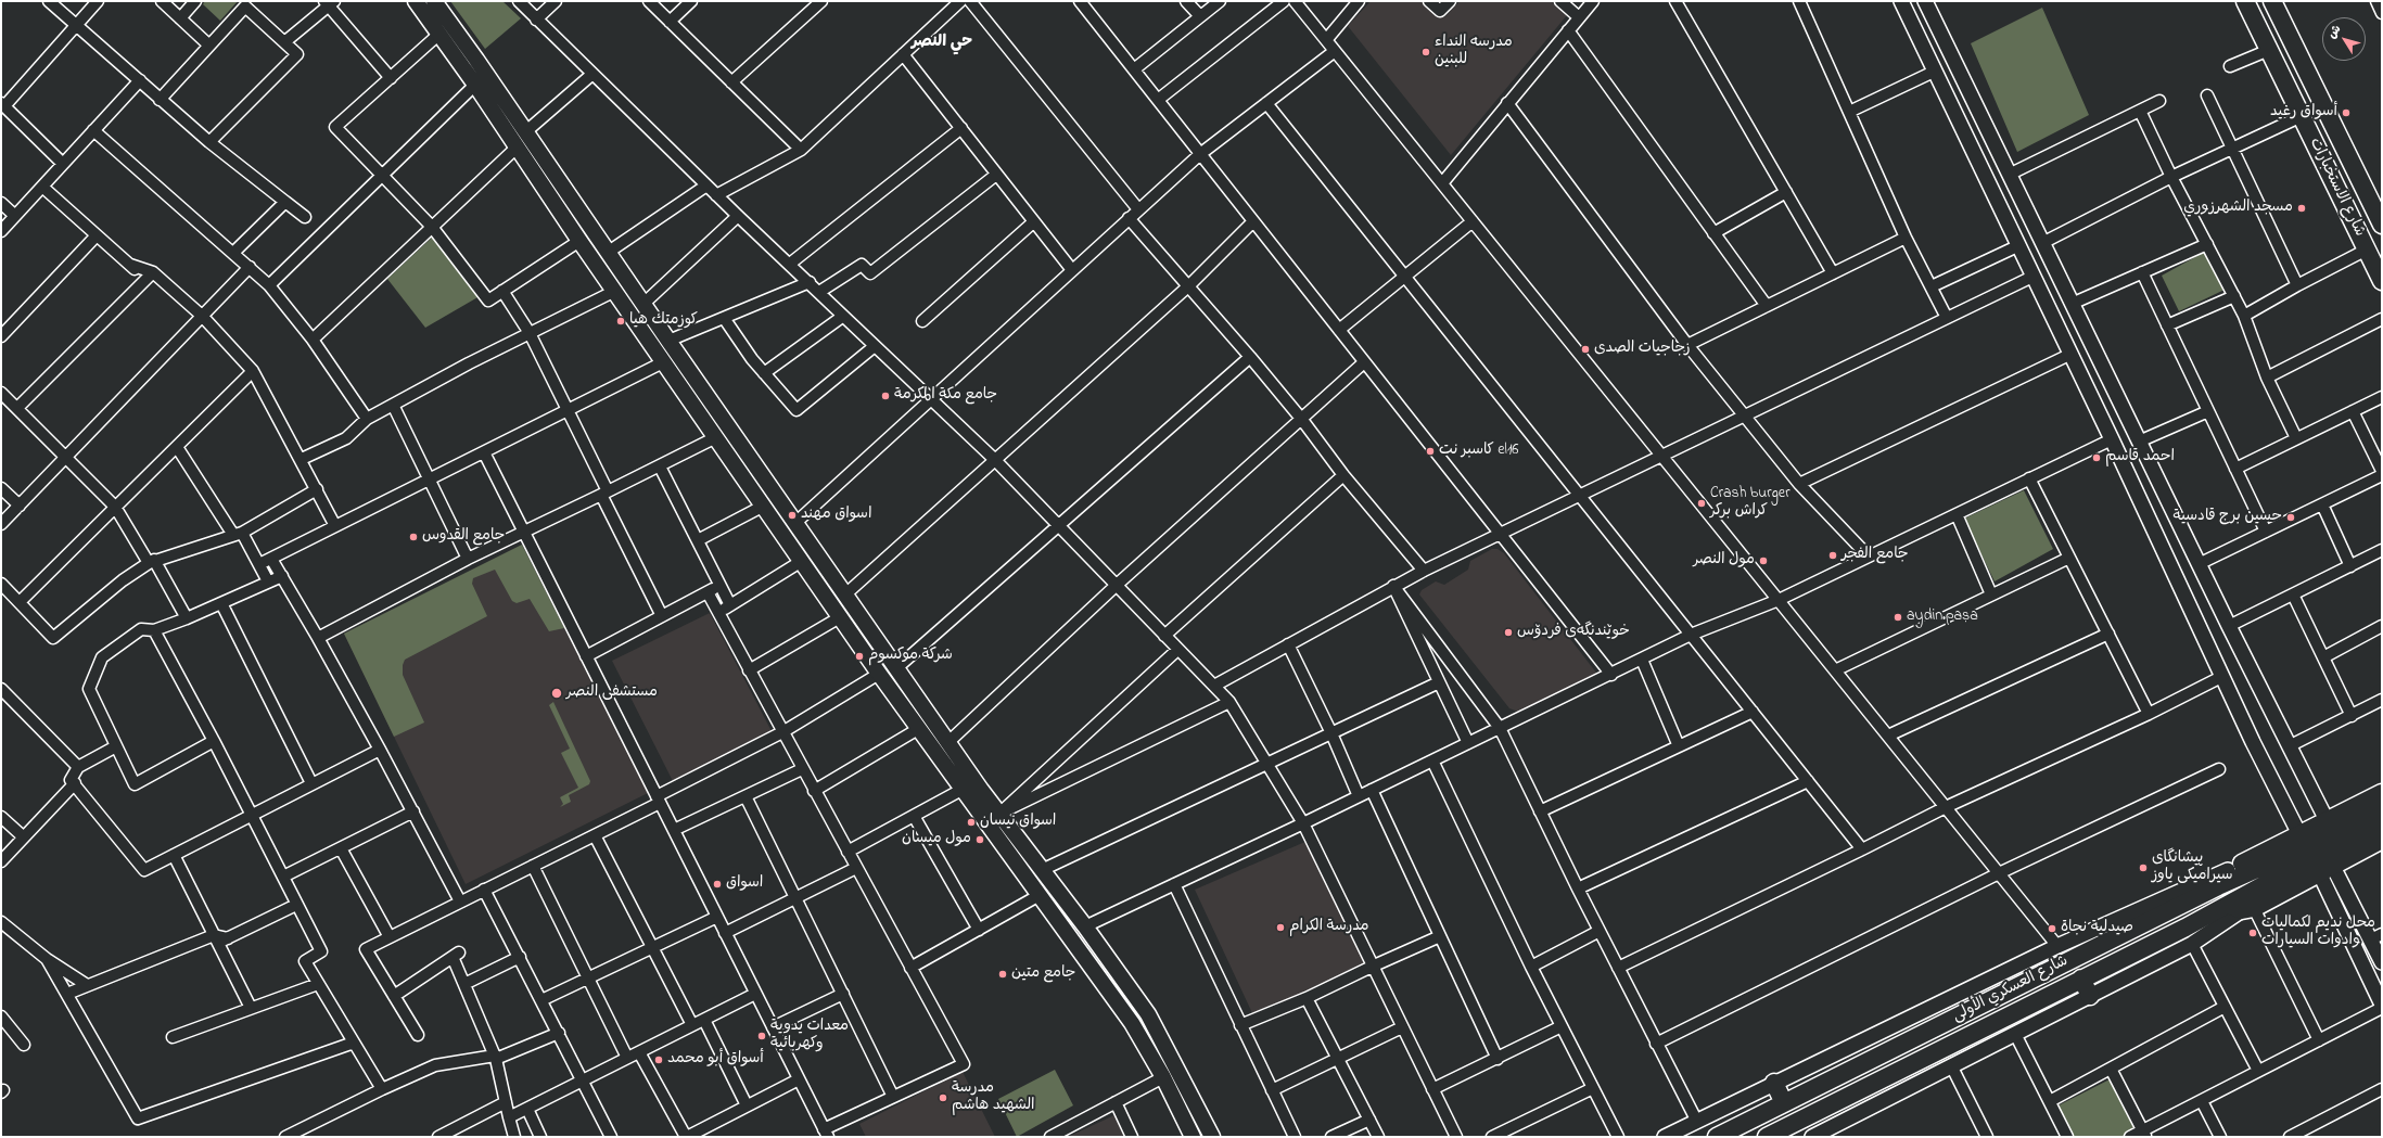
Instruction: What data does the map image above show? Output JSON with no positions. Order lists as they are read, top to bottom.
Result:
{
  "streets": {
    "main road": ["شارع الاستخبارات", "شارع العسكري الأولى"]
  },
  "districts": ["حي النصر"],
  "places": [
    "مدرسه النداء للبنين",
    "أسواق رغيد",
    "مسجد الشهرزوري",
    "كوزمتك هيا",
    "زجاجيات الصدى",
    "جامع مكة المكرمة",
    "كاسبر نت el16",
    "احمد قاسم",
    "Crash burger كراش بركر",
    "اسواق مهند",
    "حسين برج قادسية",
    "جامع القدوس",
    "جامع الفجر",
    "مول النصر",
    "aydin.paṣa",
    "خوێندنگەی فردۆس",
    "شركة موكسوم",
    "مستشفى النصر",
    "اسواق نيسان",
    "مول ميسان",
    "پیشانگای سیرامیکی یاوز",
    "اسواق",
    "مدرسة الكرام",
    "صيدلية نجاة",
    "محل نديم لكماليات وادوات السيارات",
    "جامع متين",
    "معدات يدوية وكهربائية",
    "أسواق أبو محمد",
    "مدرسة الشهيد هاشم"
  ],
  "north": "top left"
}
